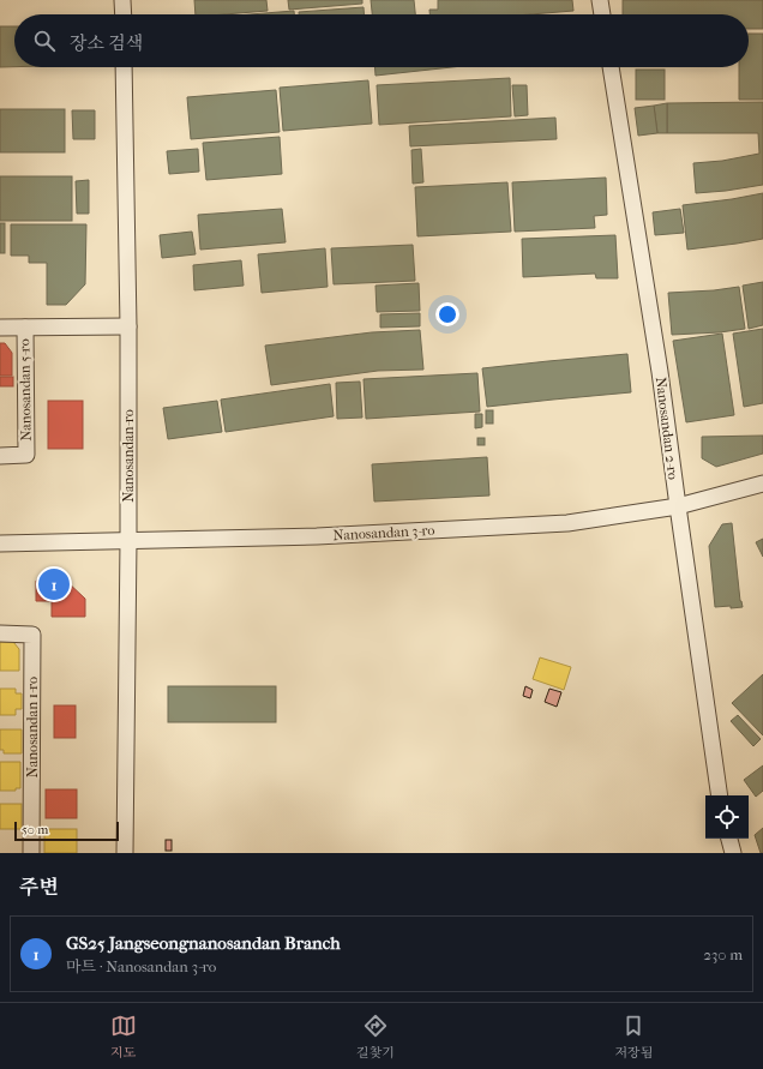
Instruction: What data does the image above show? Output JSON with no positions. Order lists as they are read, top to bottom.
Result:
{
  "streets": {
    "street": [
      "Nanosandan 5-ro",
      "Nanosandan 2-ro",
      "Nanosandan-ro",
      "Nanosandan 3-ro",
      "Nanosandan 1-ro"
    ]
  },
  "crossings": [
    ["Nanosandan 5-ro", "Nanosandan-ro"],
    ["Nanosandan 2-ro", "Nanosandan 3-ro"],
    ["Nanosandan-ro", "Nanosandan 3-ro"]
  ],
  "scale_bar": "50 m",
  "page": {
    "search": "장소 검색",
    "pins": "1",
    "scale": "50 m",
    "heading": "주변",
    "list": [
      {
        "mark": "1",
        "name": "GS25 Jangseongnanosandan Branch",
        "note": "마트 · Nanosandan 3-ro",
        "value": "230 m"
      }
    ],
    "nav": ["지도", "길찾기", "저장됨"]
  }
}
